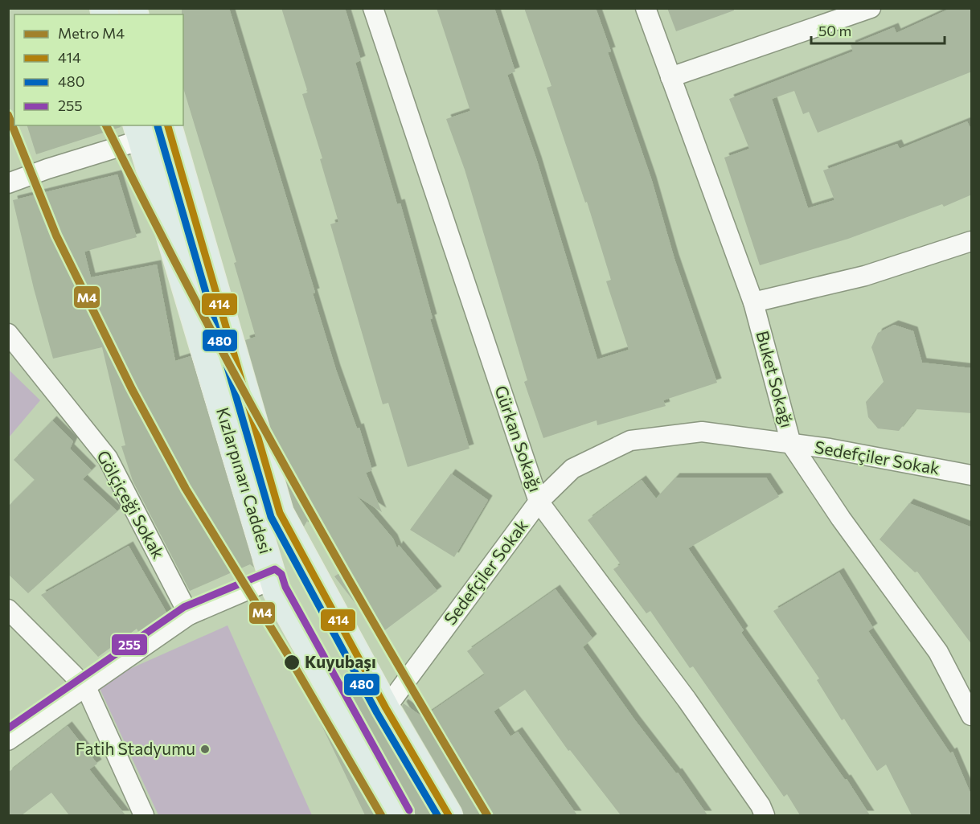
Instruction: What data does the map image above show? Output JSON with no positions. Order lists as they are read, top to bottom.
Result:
{
  "streets": {
    "main road": ["Kızlarpınarı Caddesi"],
    "street": [
      "Buket Sokağı",
      "Gürkan Sokağı",
      "Sedefçiler Sokak",
      "Gölçiçeği Sokak"
    ]
  },
  "crossings": [
    ["Buket Sokağı", "Sedefçiler Sokak"],
    ["Gürkan Sokağı", "Sedefçiler Sokak"],
    ["Sedefçiler Sokak", "Kızlarpınarı Caddesi"]
  ],
  "places": ["Kuyubaşı", "Fatih Stadyumu"],
  "lines": [
    "metro line M4",
    "transit line 414",
    "transit line 480",
    "transit line 255"
  ],
  "legend": [
    "Metro M4",
    "414",
    "480",
    "255"
  ],
  "scale_bar": "50 m"
}
